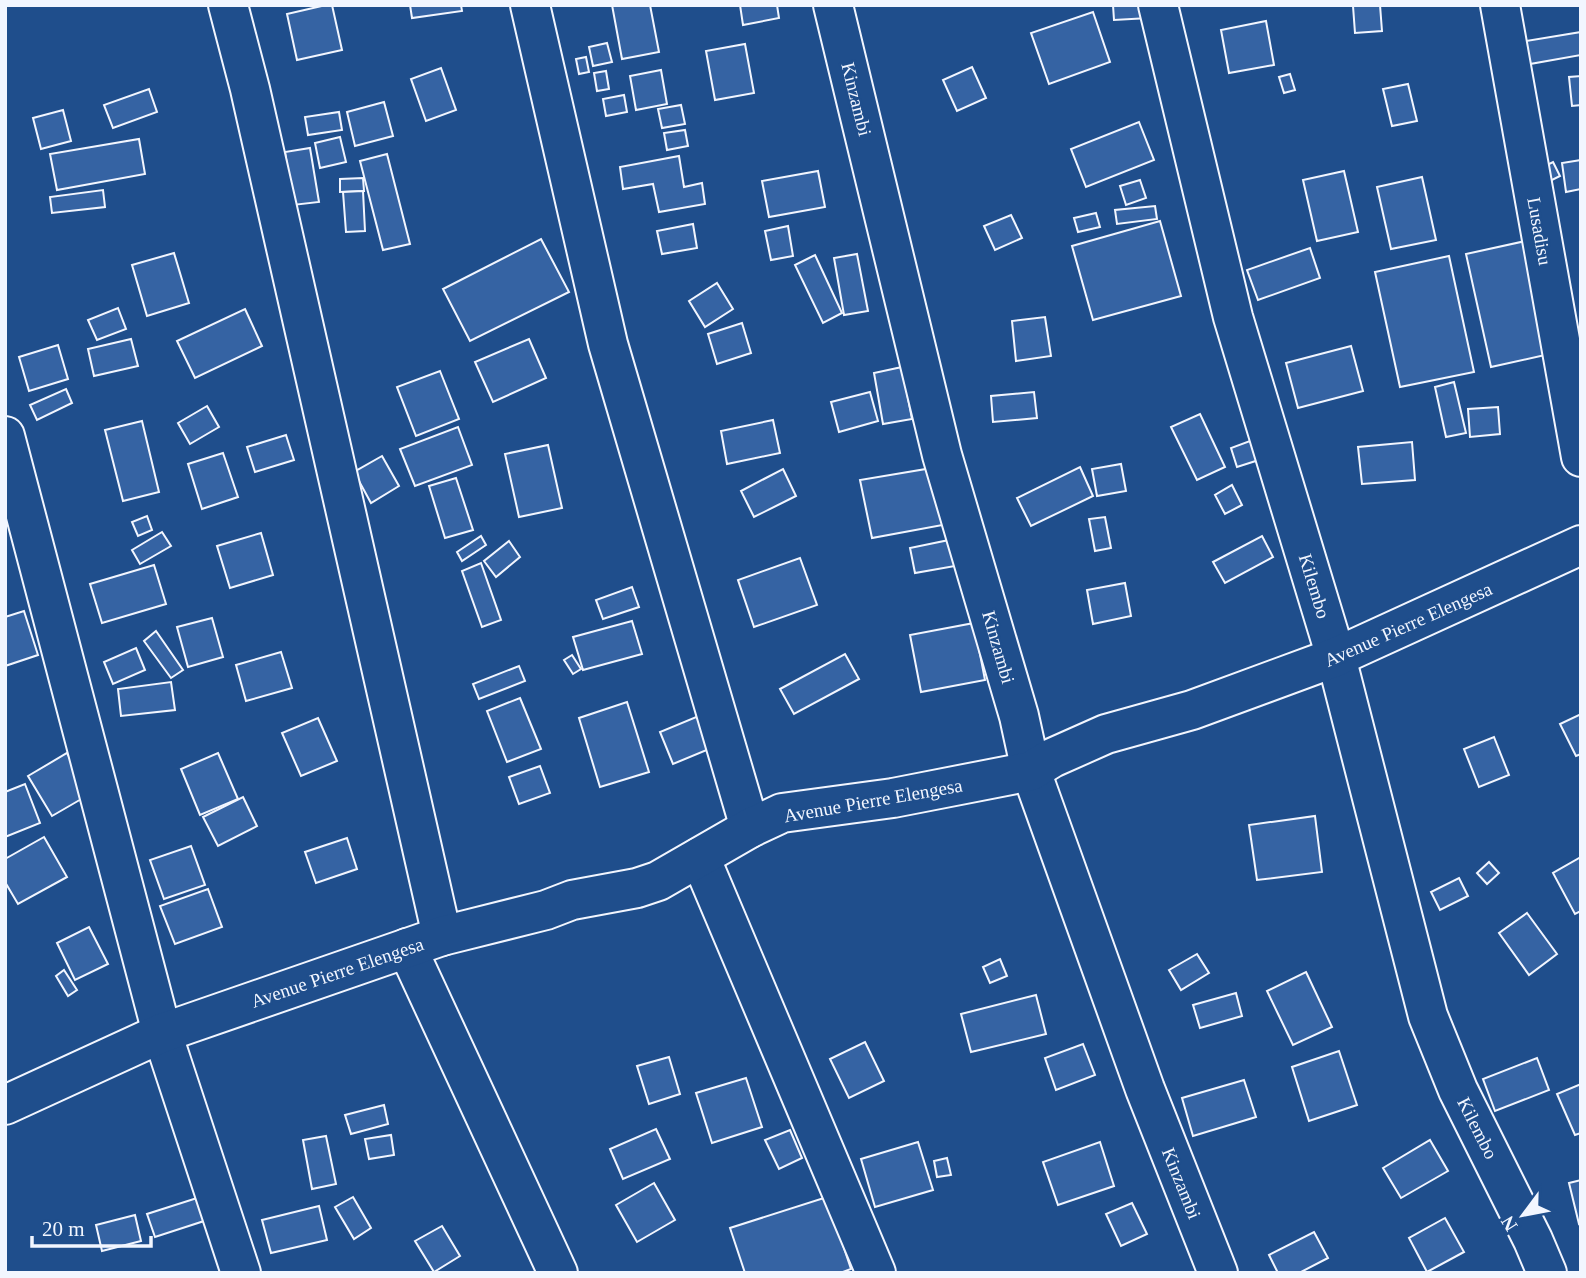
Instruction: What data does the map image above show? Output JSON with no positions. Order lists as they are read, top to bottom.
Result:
{
  "streets": {
    "street": [
      "Kinzambi",
      "Lusadisu",
      "Kilembo",
      "Avenue Pierre Elengesa"
    ]
  },
  "crossings": [
    ["Kinzambi", "Avenue Pierre Elengesa"],
    ["Kilembo", "Avenue Pierre Elengesa"]
  ],
  "scale_bar": "20 m",
  "north": "bottom left"
}
